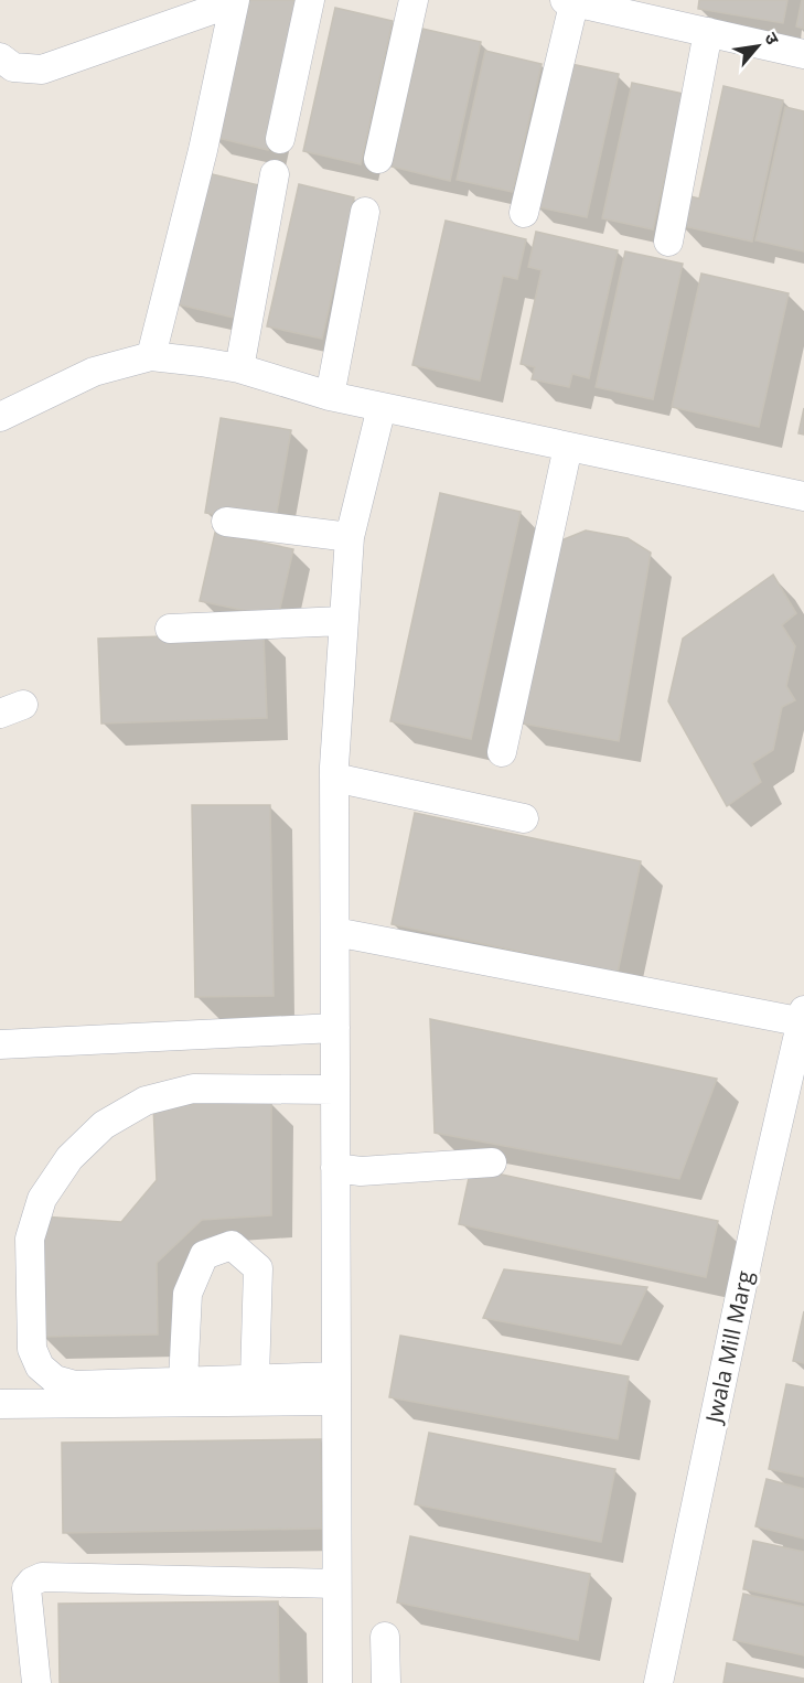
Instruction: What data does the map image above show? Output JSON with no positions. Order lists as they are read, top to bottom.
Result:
{
  "streets": {
    "street": ["Jwala Mill Marg"]
  },
  "north": "top right"
}
